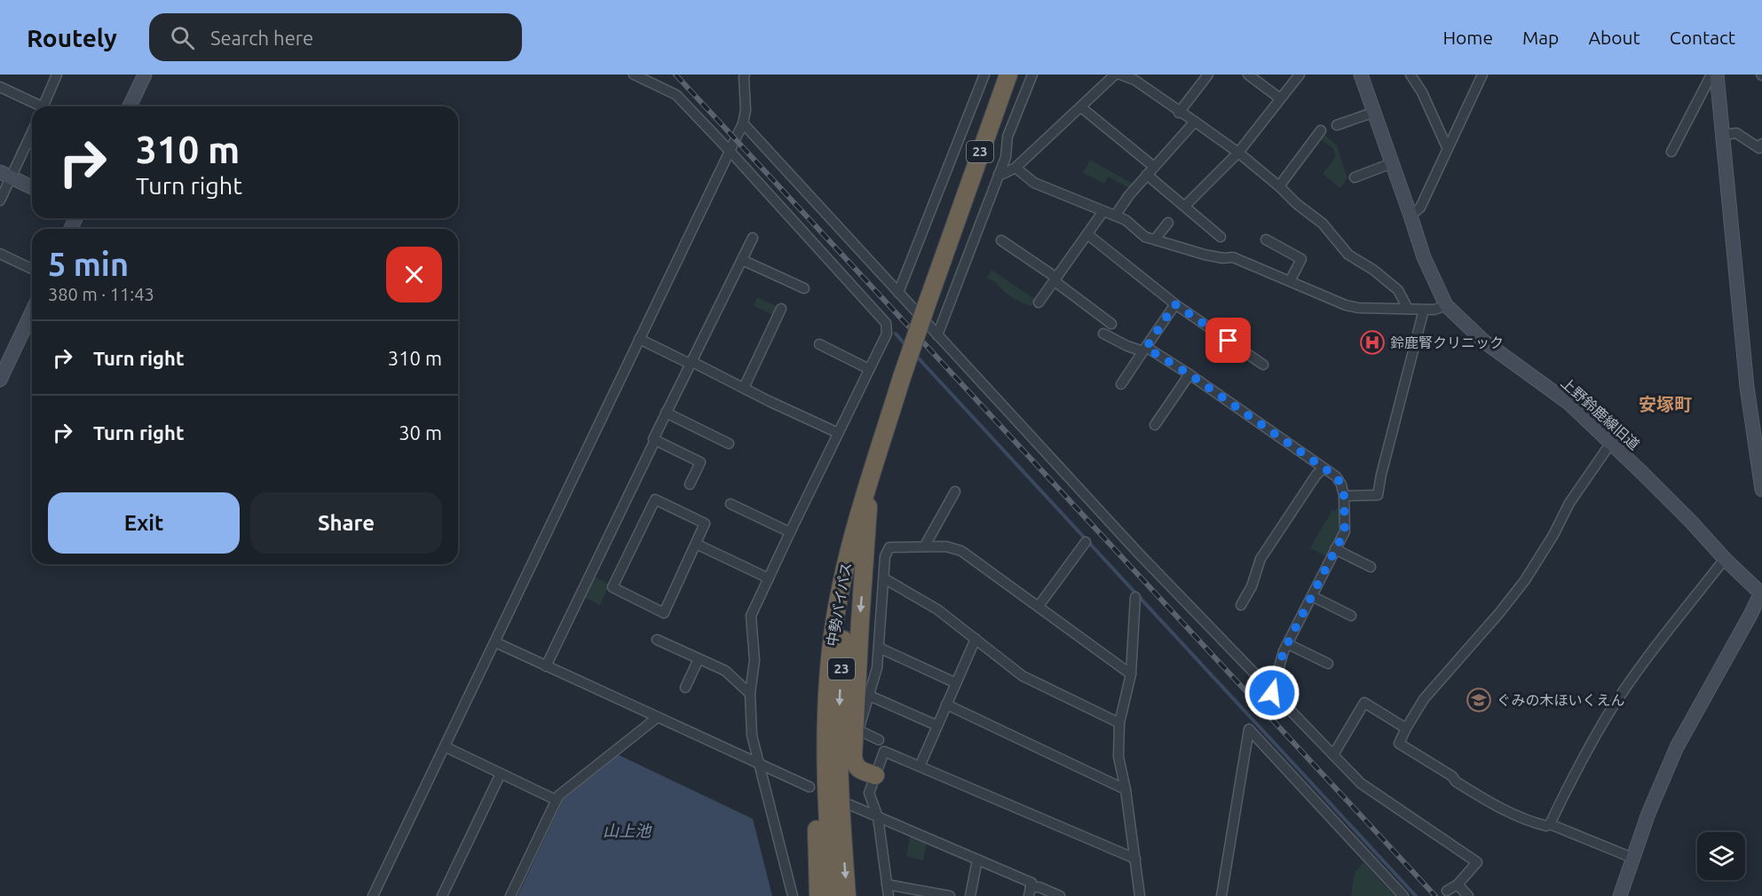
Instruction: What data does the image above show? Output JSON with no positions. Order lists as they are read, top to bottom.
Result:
{
  "streets": {
    "highway": ["23", "中勢バイパス"],
    "street": ["上野鈴鹿線旧道"]
  },
  "districts": ["安塚町"],
  "water": ["山上池"],
  "places": {
    "hospital": ["鈴鹿腎クリニック"],
    "school or university": ["ぐみの木ほいくえん"]
  },
  "page": {
    "header": "Routely",
    "search": "Search here",
    "nav": [
      "Home",
      "Map",
      "About",
      "Contact"
    ],
    "turn": ["310 m", "Turn right"],
    "heading": ["5 min", "380 m · 11:43"],
    "list": [
      {
        "name": "Turn right",
        "value": "310 m"
      },
      {
        "name": "Turn right",
        "value": "30 m"
      }
    ],
    "buttons": ["Exit", "Share"]
  }
}
